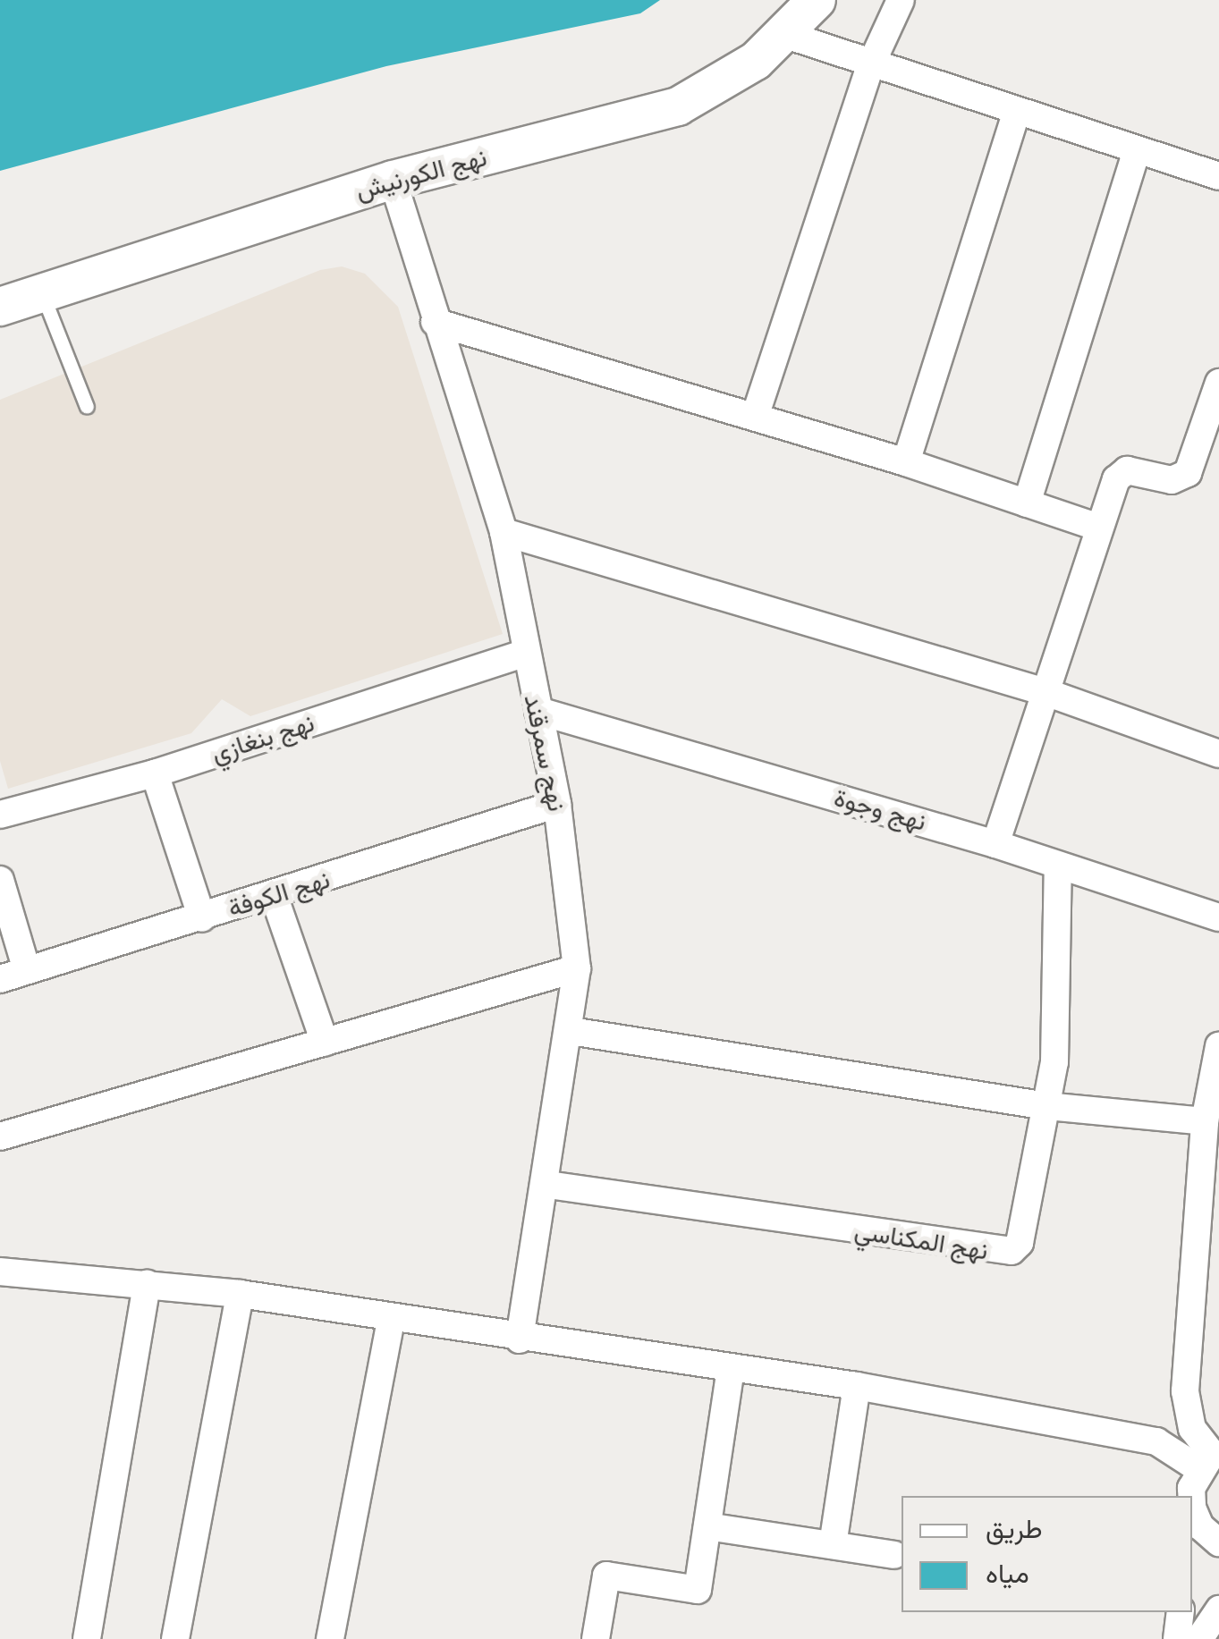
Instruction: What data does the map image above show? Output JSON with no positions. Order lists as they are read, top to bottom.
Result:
{
  "streets": {
    "main road": ["نهج الكورنيش"],
    "street": [
      "نهج بنغازي",
      "نهج سمرقند",
      "نهج وجوة",
      "نهج الكوفة",
      "نهج المكناسي"
    ]
  },
  "crossings": [
    ["نهج الكورنيش", "نهج سمرقند"],
    ["نهج بنغازي", "نهج سمرقند"],
    ["نهج سمرقند", "نهج وجوة"],
    ["نهج سمرقند", "نهج الكوفة"],
    ["نهج سمرقند", "نهج المكناسي"],
    ["نهج وجوة", "نهج المكناسي"]
  ],
  "legend": ["طريق", "مياه"]
}
